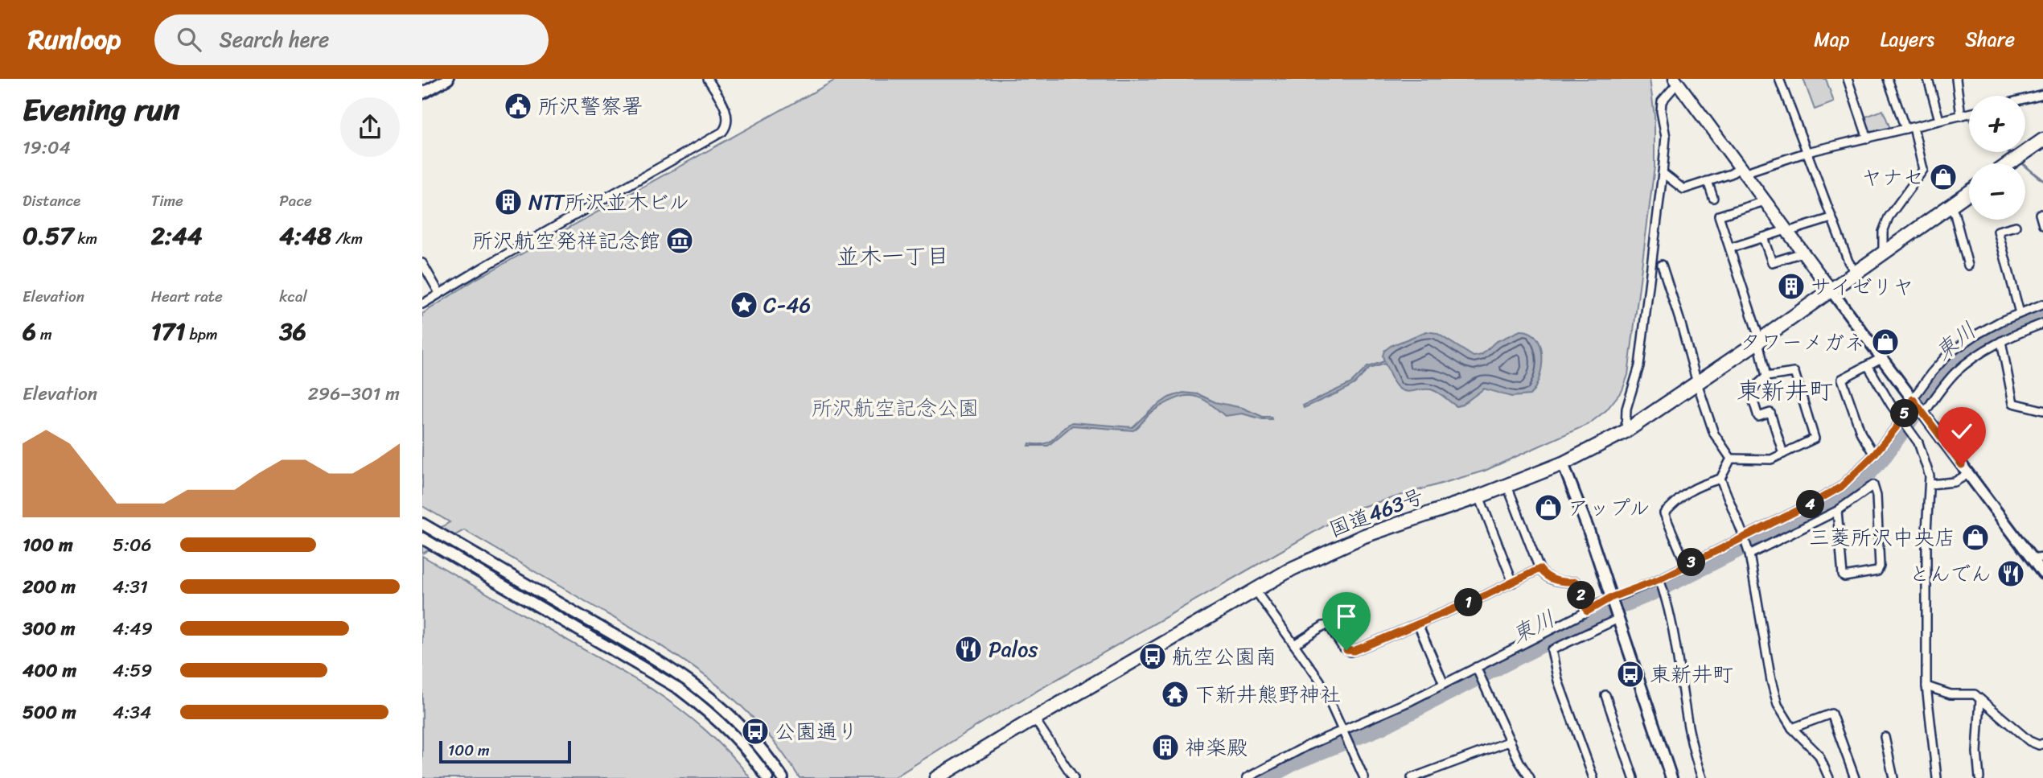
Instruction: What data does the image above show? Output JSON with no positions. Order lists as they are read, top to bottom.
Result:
{
  "streets": {
    "highway": ["国道463号"]
  },
  "districts": ["並木一丁目", "東新井町"],
  "water": ["東川"],
  "parks": ["所沢航空記念公園"],
  "places": {
    "public building": ["所沢警察署"],
    "shop": [
      "ヤナセ",
      "タワーメガネ",
      "アップル",
      "三菱所沢中央店"
    ],
    "building": ["NTT所沢並木ビル", "サイゼリヤ", "神楽殿"],
    "museum": ["所沢航空発祥記念館"],
    "place": ["C-46"],
    "restaurant": ["とんでん", "Palos"],
    "bus stop": ["航空公園南", "東新井町", "公園通り"],
    "temple": ["下新井熊野神社"]
  },
  "scale_bar": "100 m",
  "page": {
    "header": "Runloop",
    "search": "Search here",
    "nav": ["Map", "Layers", "Share"],
    "heading": ["Evening run", "19:04"],
    "map_buttons": ["+", "−"],
    "stats": [
      ["Distance", "0.57 km"],
      ["Time", "2:44"],
      ["Pace", "4:48 /km"],
      ["Elevation", "6 m"],
      ["Heart rate", "171 bpm"],
      ["kcal", "36"]
    ],
    "chart": ["Elevation", "296–301 m"],
    "pins": [
      "5",
      "4",
      "3",
      "2",
      "1"
    ],
    "list": [
      {
        "name": "100 m",
        "note": "5:06"
      },
      {
        "name": "200 m",
        "note": "4:31"
      },
      {
        "name": "300 m",
        "note": "4:49"
      },
      {
        "name": "400 m",
        "note": "4:59"
      },
      {
        "name": "500 m",
        "note": "4:34"
      }
    ],
    "scale": "100 m"
  }
}
